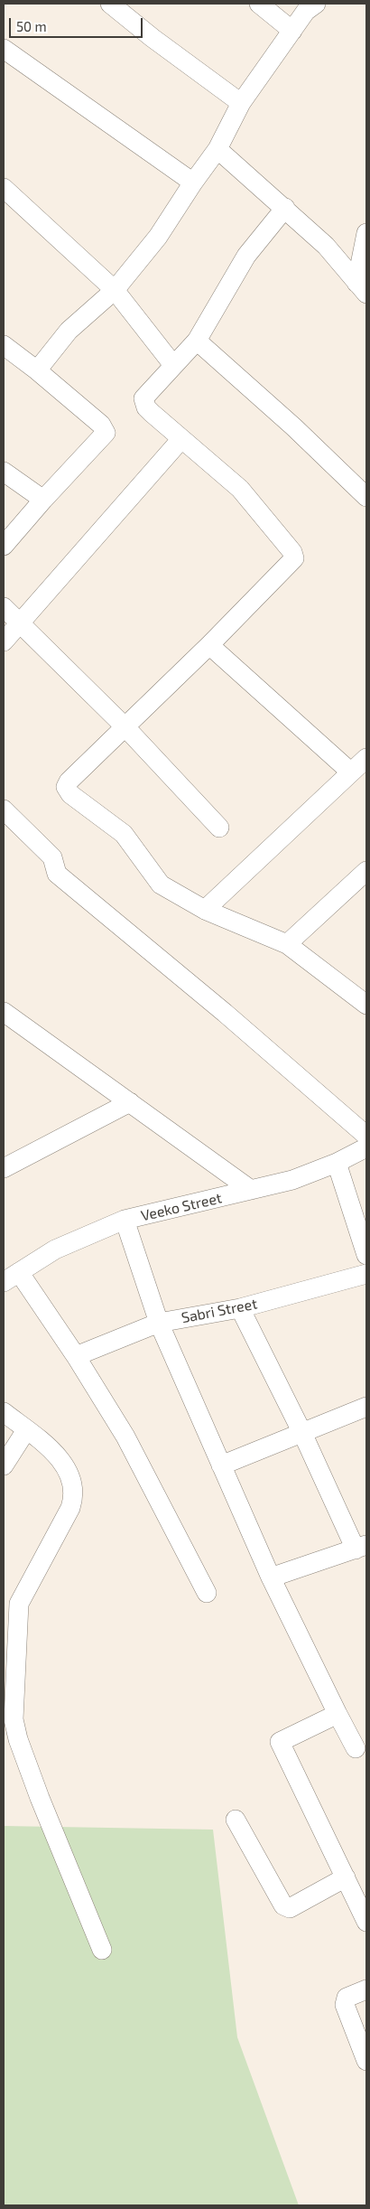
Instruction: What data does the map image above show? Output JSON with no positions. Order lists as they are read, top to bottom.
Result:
{
  "streets": {
    "street": ["Veeko Street", "Sabri Street"]
  },
  "scale_bar": "50 m"
}
